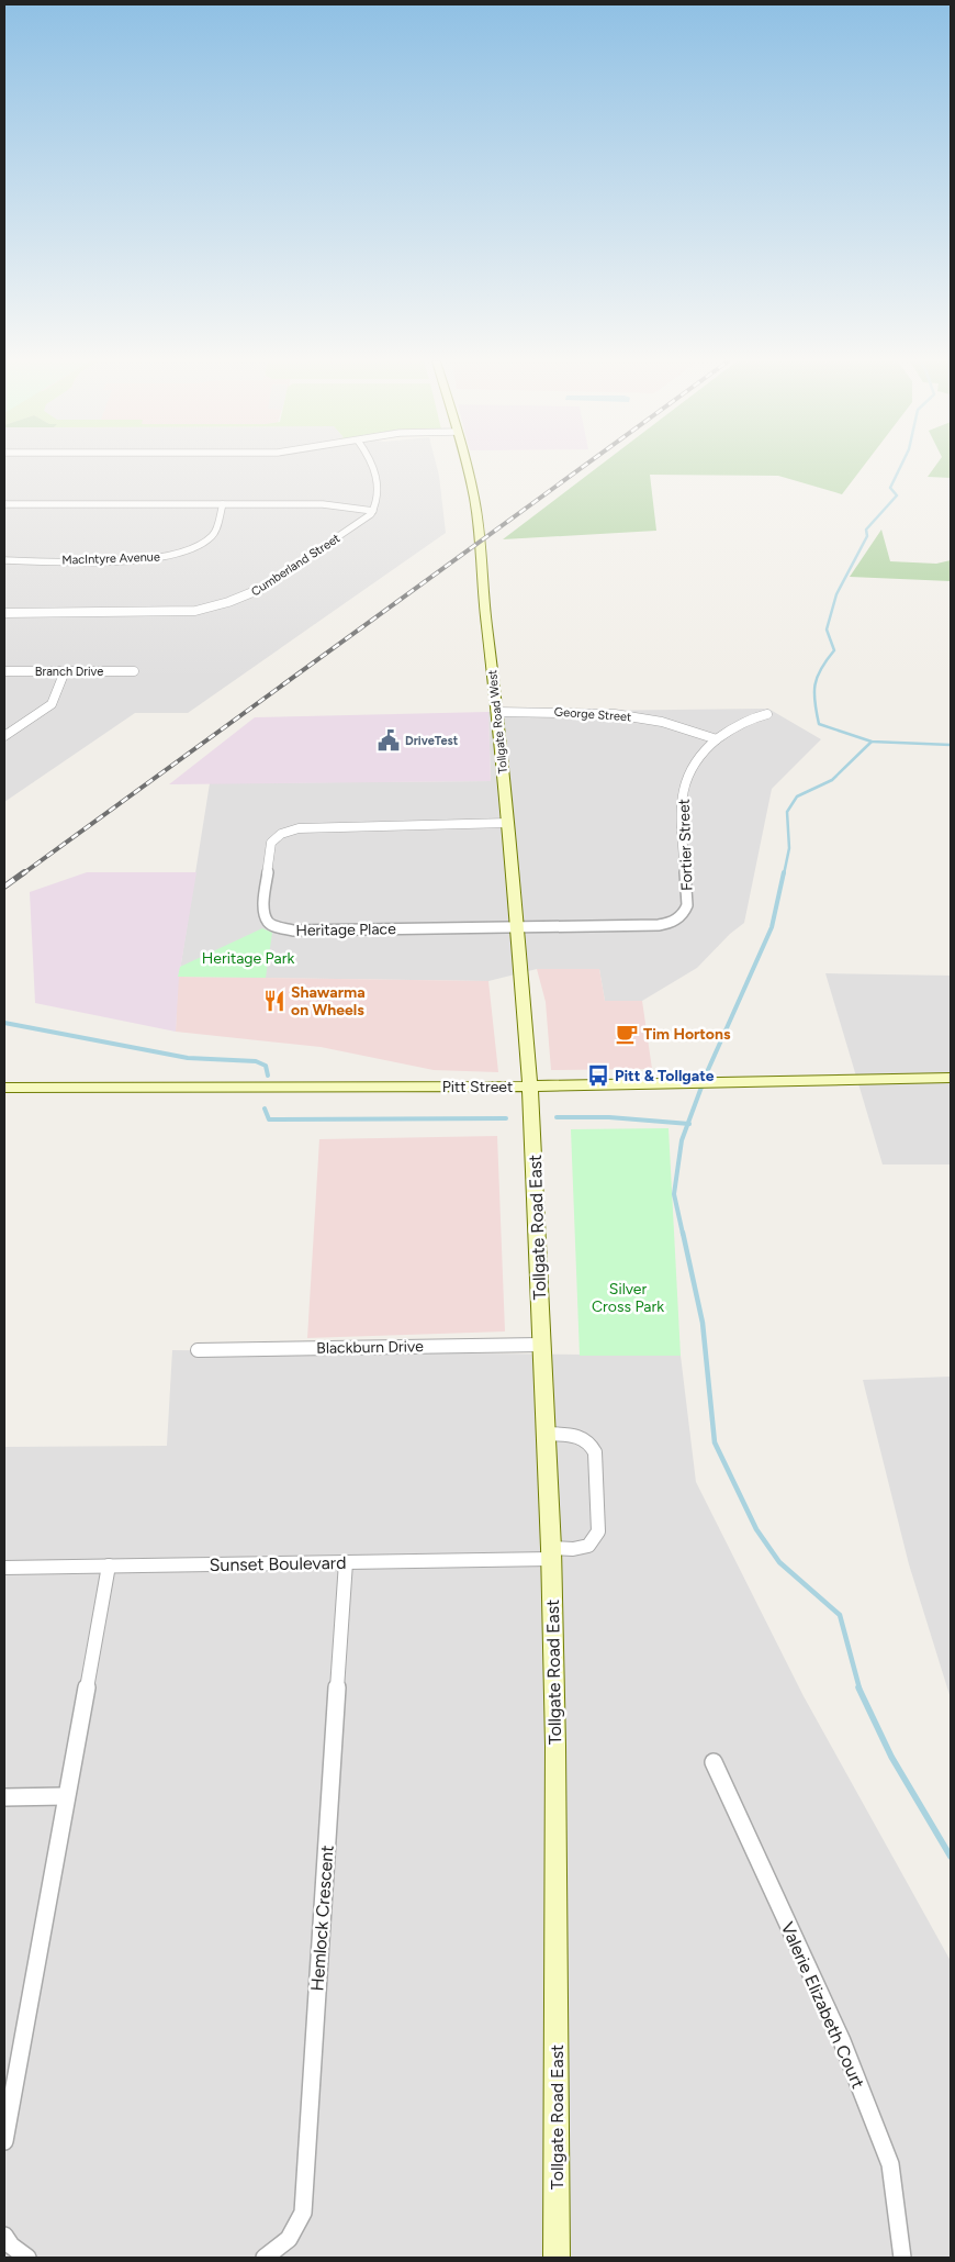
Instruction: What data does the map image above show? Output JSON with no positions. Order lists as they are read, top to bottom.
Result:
{
  "streets": {
    "street": [
      "MacIntyre Avenue",
      "Cumberland Street",
      "Branch Drive",
      "George Street",
      "Tollgate Road West",
      "Fortier Street",
      "Heritage Place",
      "Pitt Street",
      "Tollgate Road East",
      "Blackburn Drive",
      "Sunset Boulevard",
      "Hemlock Crescent",
      "Valerie Elizabeth Court"
    ]
  },
  "crossings": [
    ["George Street", "Tollgate Road West"],
    ["George Street", "Fortier Street"],
    ["Tollgate Road West", "Fortier Street"],
    ["Tollgate Road West", "Heritage Place"],
    ["Tollgate Road West", "Pitt Street"],
    ["Tollgate Road West", "Tollgate Road East"],
    ["Fortier Street", "Heritage Place"],
    ["Pitt Street", "Tollgate Road East"],
    ["Tollgate Road East", "Blackburn Drive"],
    ["Tollgate Road East", "Sunset Boulevard"],
    ["Sunset Boulevard", "Hemlock Crescent"]
  ],
  "parks": ["Heritage Park", "Silver Cross Park"],
  "places": {
    "public building": ["DriveTest"],
    "restaurant": ["Shawarma on Wheels"],
    "cafe": ["Tim Hortons"],
    "bus stop": ["Pitt & Tollgate"]
  }
}
